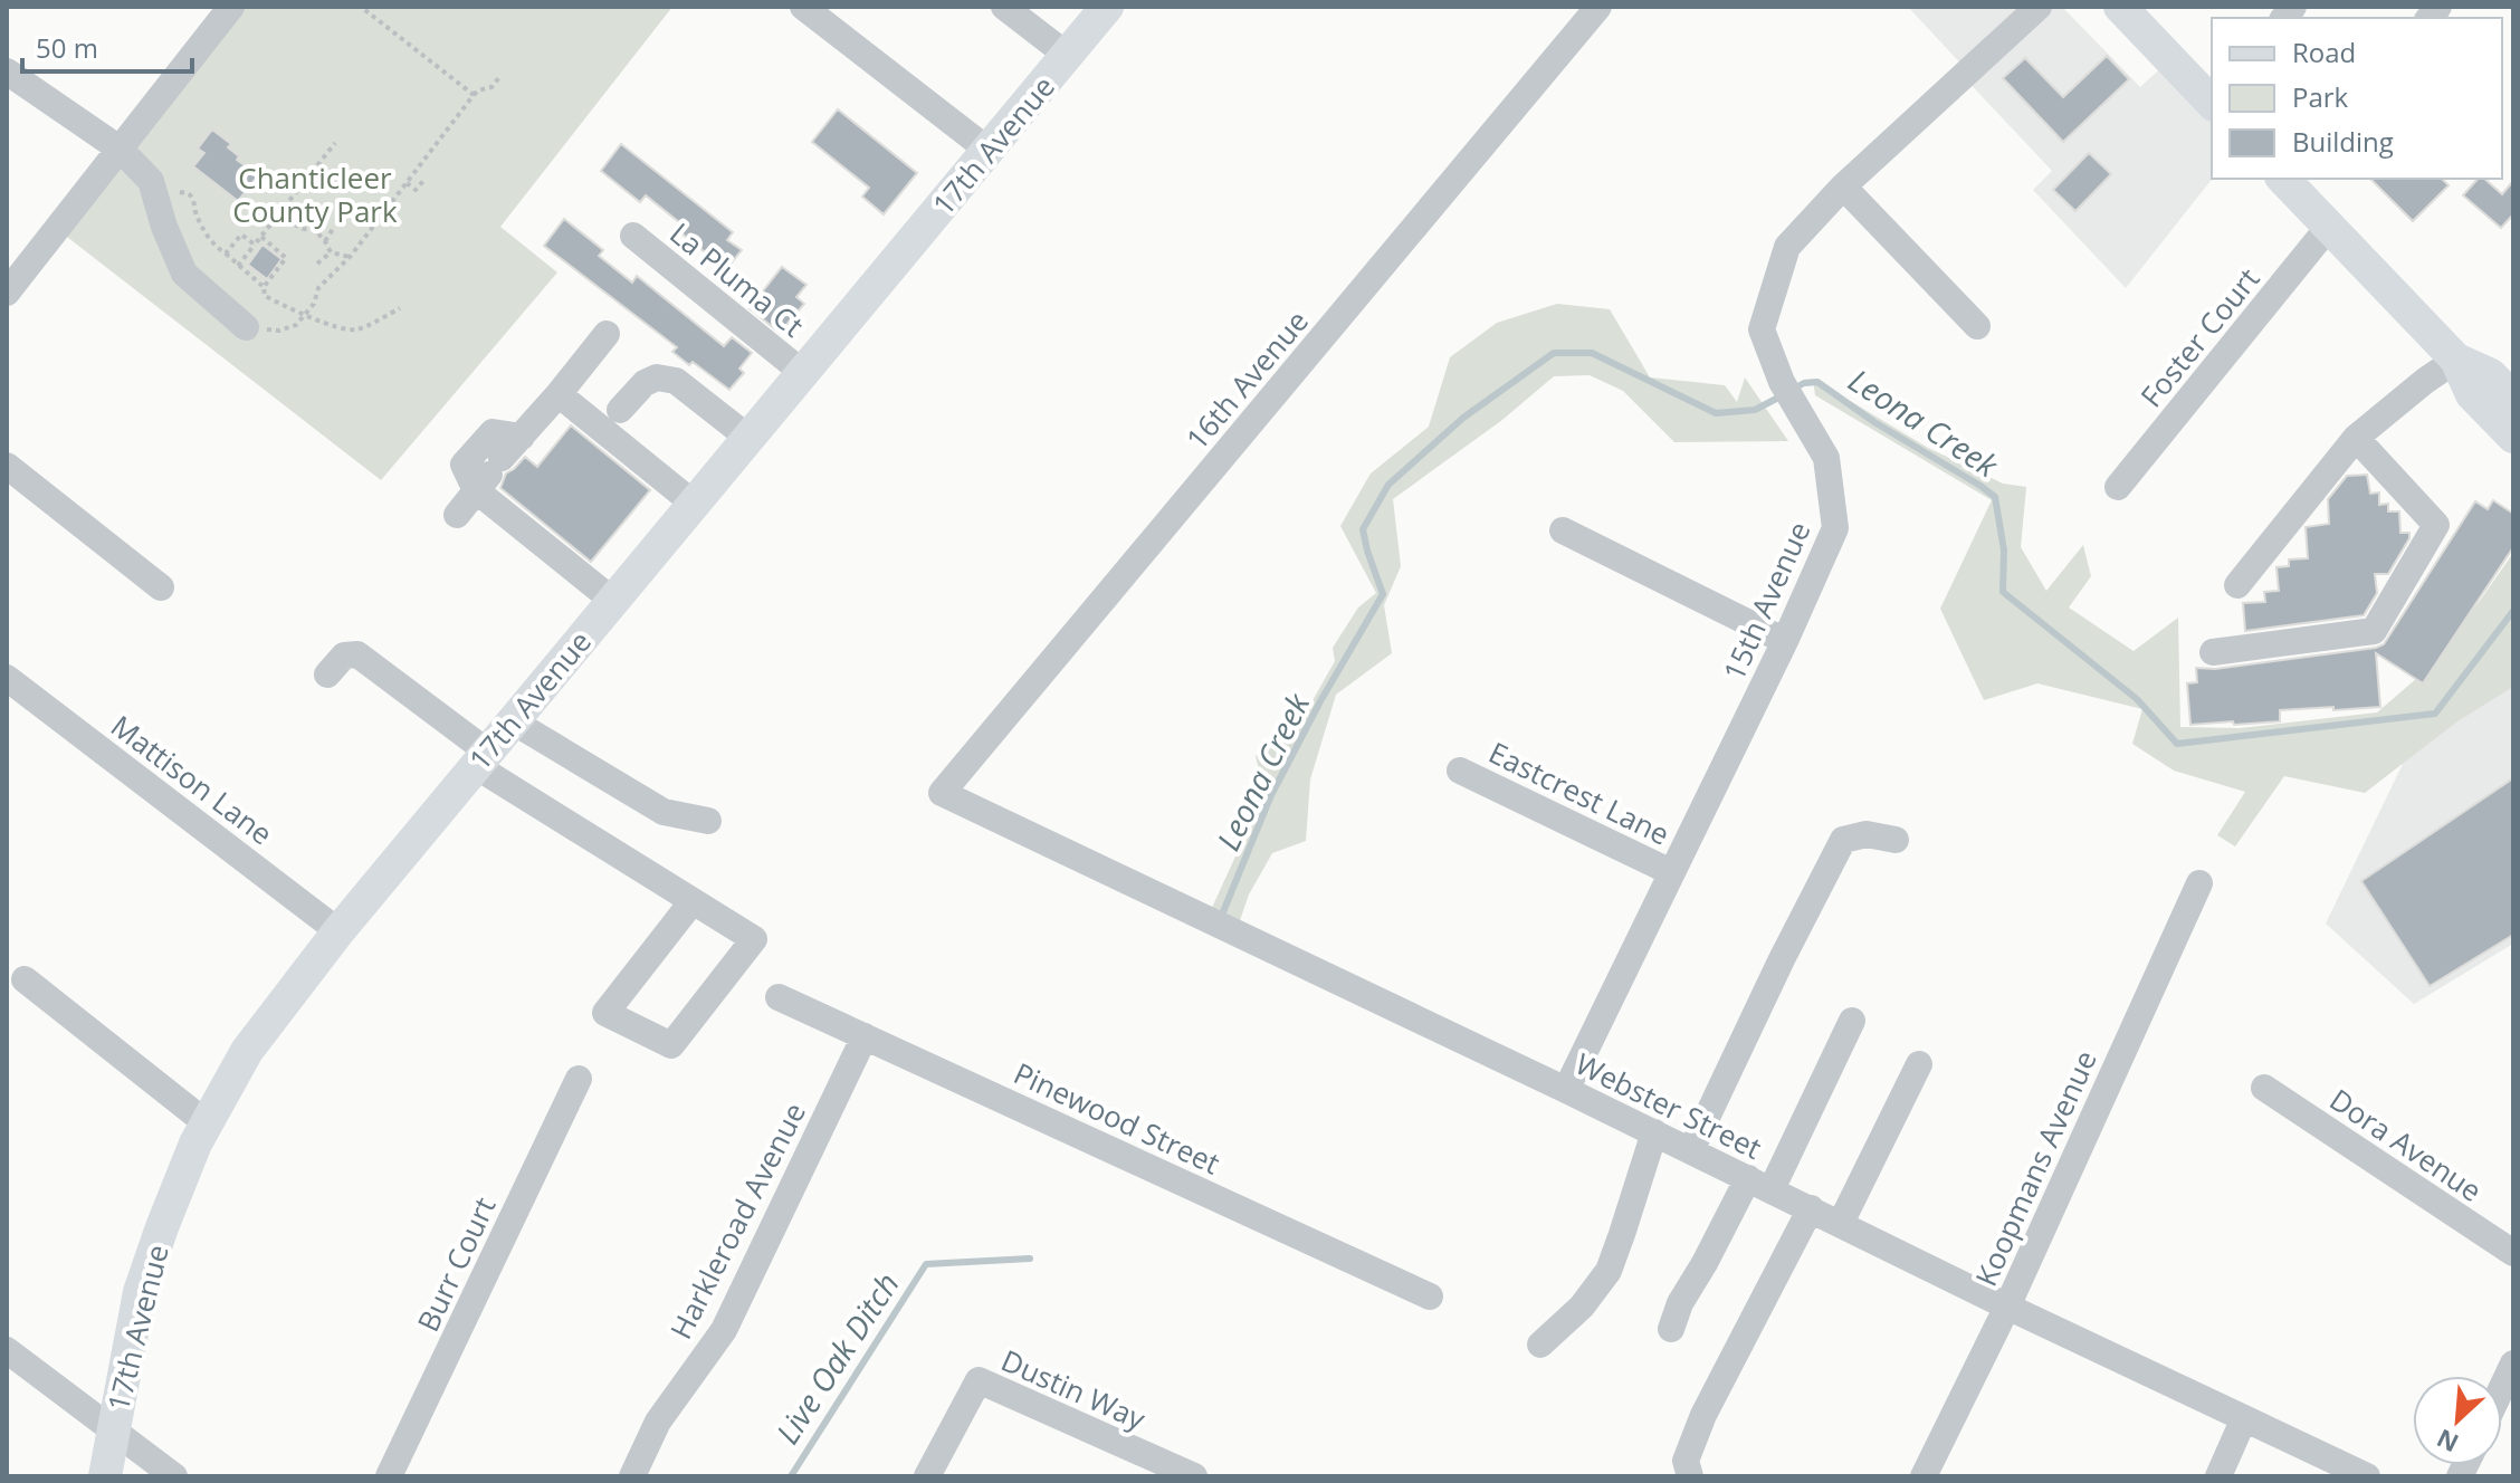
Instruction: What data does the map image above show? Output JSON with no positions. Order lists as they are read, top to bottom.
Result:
{
  "streets": {
    "main road": ["17th Avenue"],
    "street": [
      "La Pluma Ct",
      "Foster Court",
      "16th Avenue",
      "15th Avenue",
      "Mattison Lane",
      "Eastcrest Lane",
      "Webster Street",
      "Pinewood Street",
      "Dora Avenue",
      "Koopmans Avenue",
      "Harkleroad Avenue",
      "Burr Court",
      "Dustin Way"
    ]
  },
  "crossings": [
    ["17th Avenue", "La Pluma Ct"],
    ["17th Avenue", "Mattison Lane"],
    ["16th Avenue", "Webster Street"],
    ["15th Avenue", "Eastcrest Lane"],
    ["15th Avenue", "Webster Street"],
    ["Webster Street", "Koopmans Avenue"],
    ["Pinewood Street", "Harkleroad Avenue"]
  ],
  "water": ["Leona Creek", "Live Oak Ditch"],
  "parks": ["Chanticleer County Park"],
  "legend": ["Road", "Park", "Building"],
  "scale_bar": "50 m",
  "north": "bottom left"
}
